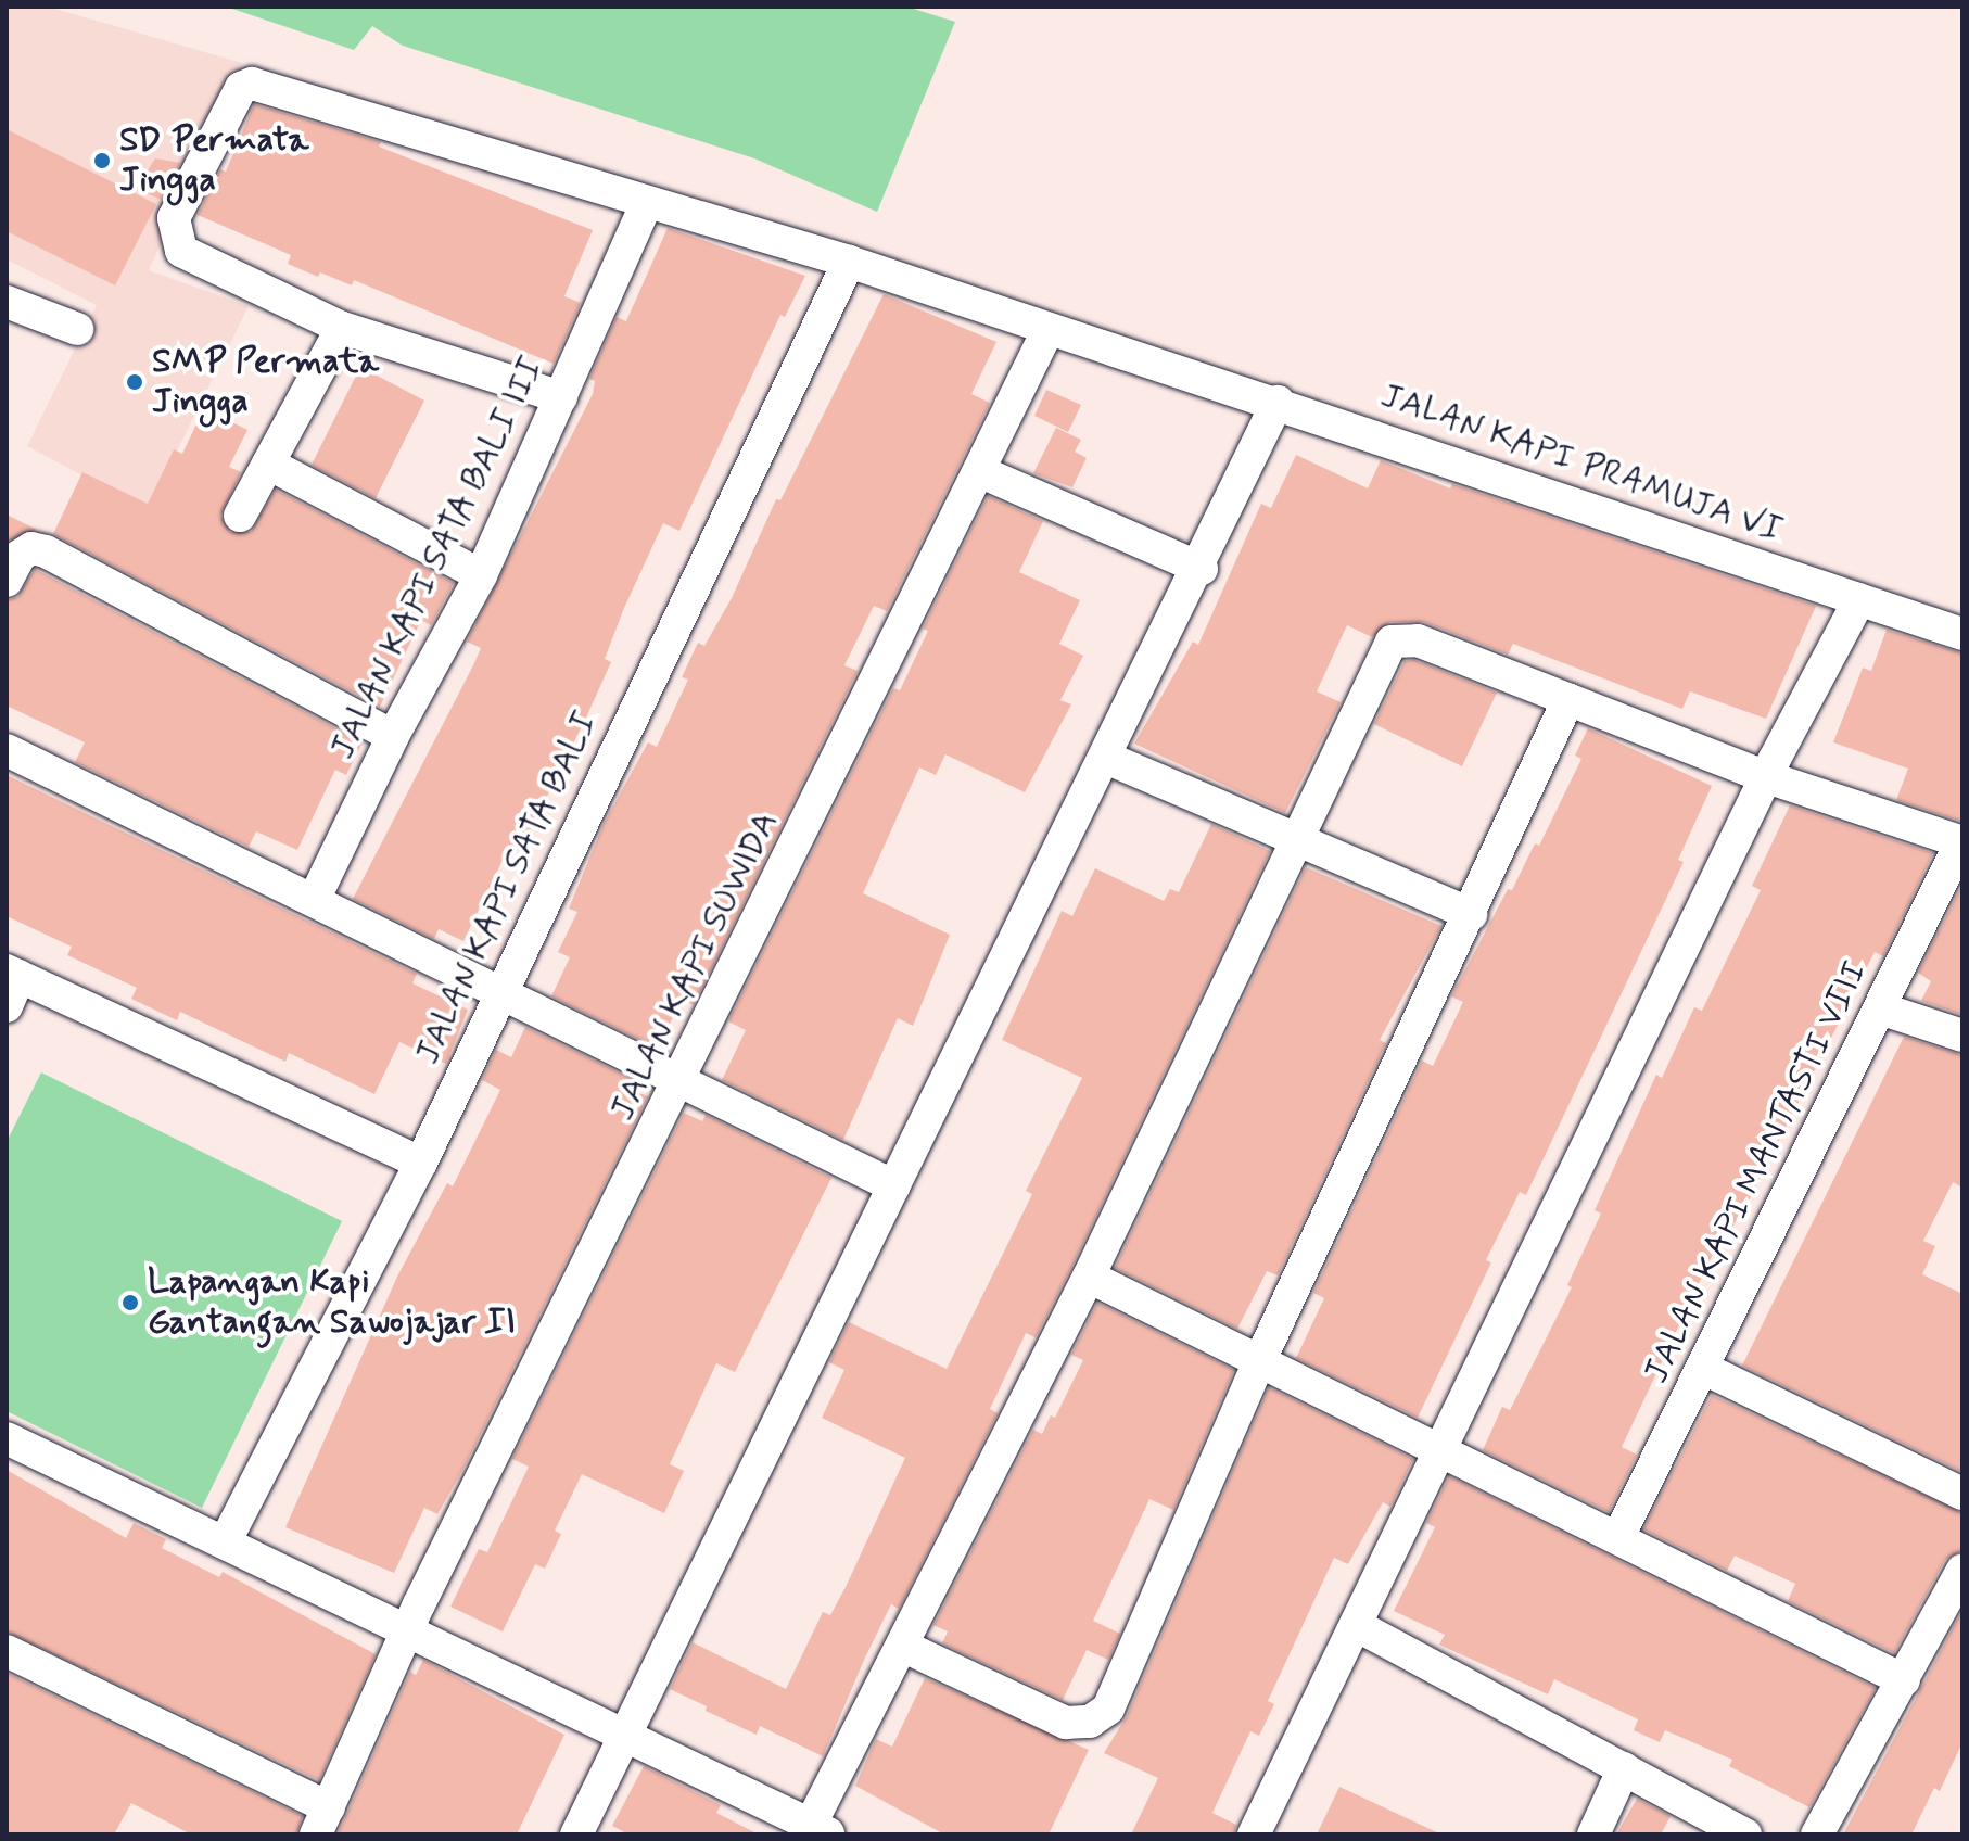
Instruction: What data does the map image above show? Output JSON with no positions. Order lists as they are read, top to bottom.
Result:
{
  "streets": {
    "street": [
      "JALAN KAPI PRAMUJA VI",
      "JALAN KAPI SATA BALI III",
      "JALAN KAPI SATA BALI",
      "JALAN KAPI SUWIDA",
      "JALAN KAPI MANTASTI VIII"
    ]
  },
  "crossings": [
    ["JALAN KAPI PRAMUJA VI", "JALAN KAPI SATA BALI III"],
    ["JALAN KAPI PRAMUJA VI", "JALAN KAPI SATA BALI"],
    ["JALAN KAPI PRAMUJA VI", "JALAN KAPI SUWIDA"]
  ],
  "places": ["SD Permata Jingga", "SMP Permata Jingga", "Lapangan Kapi Gantangan Sawojajar II"]
}
